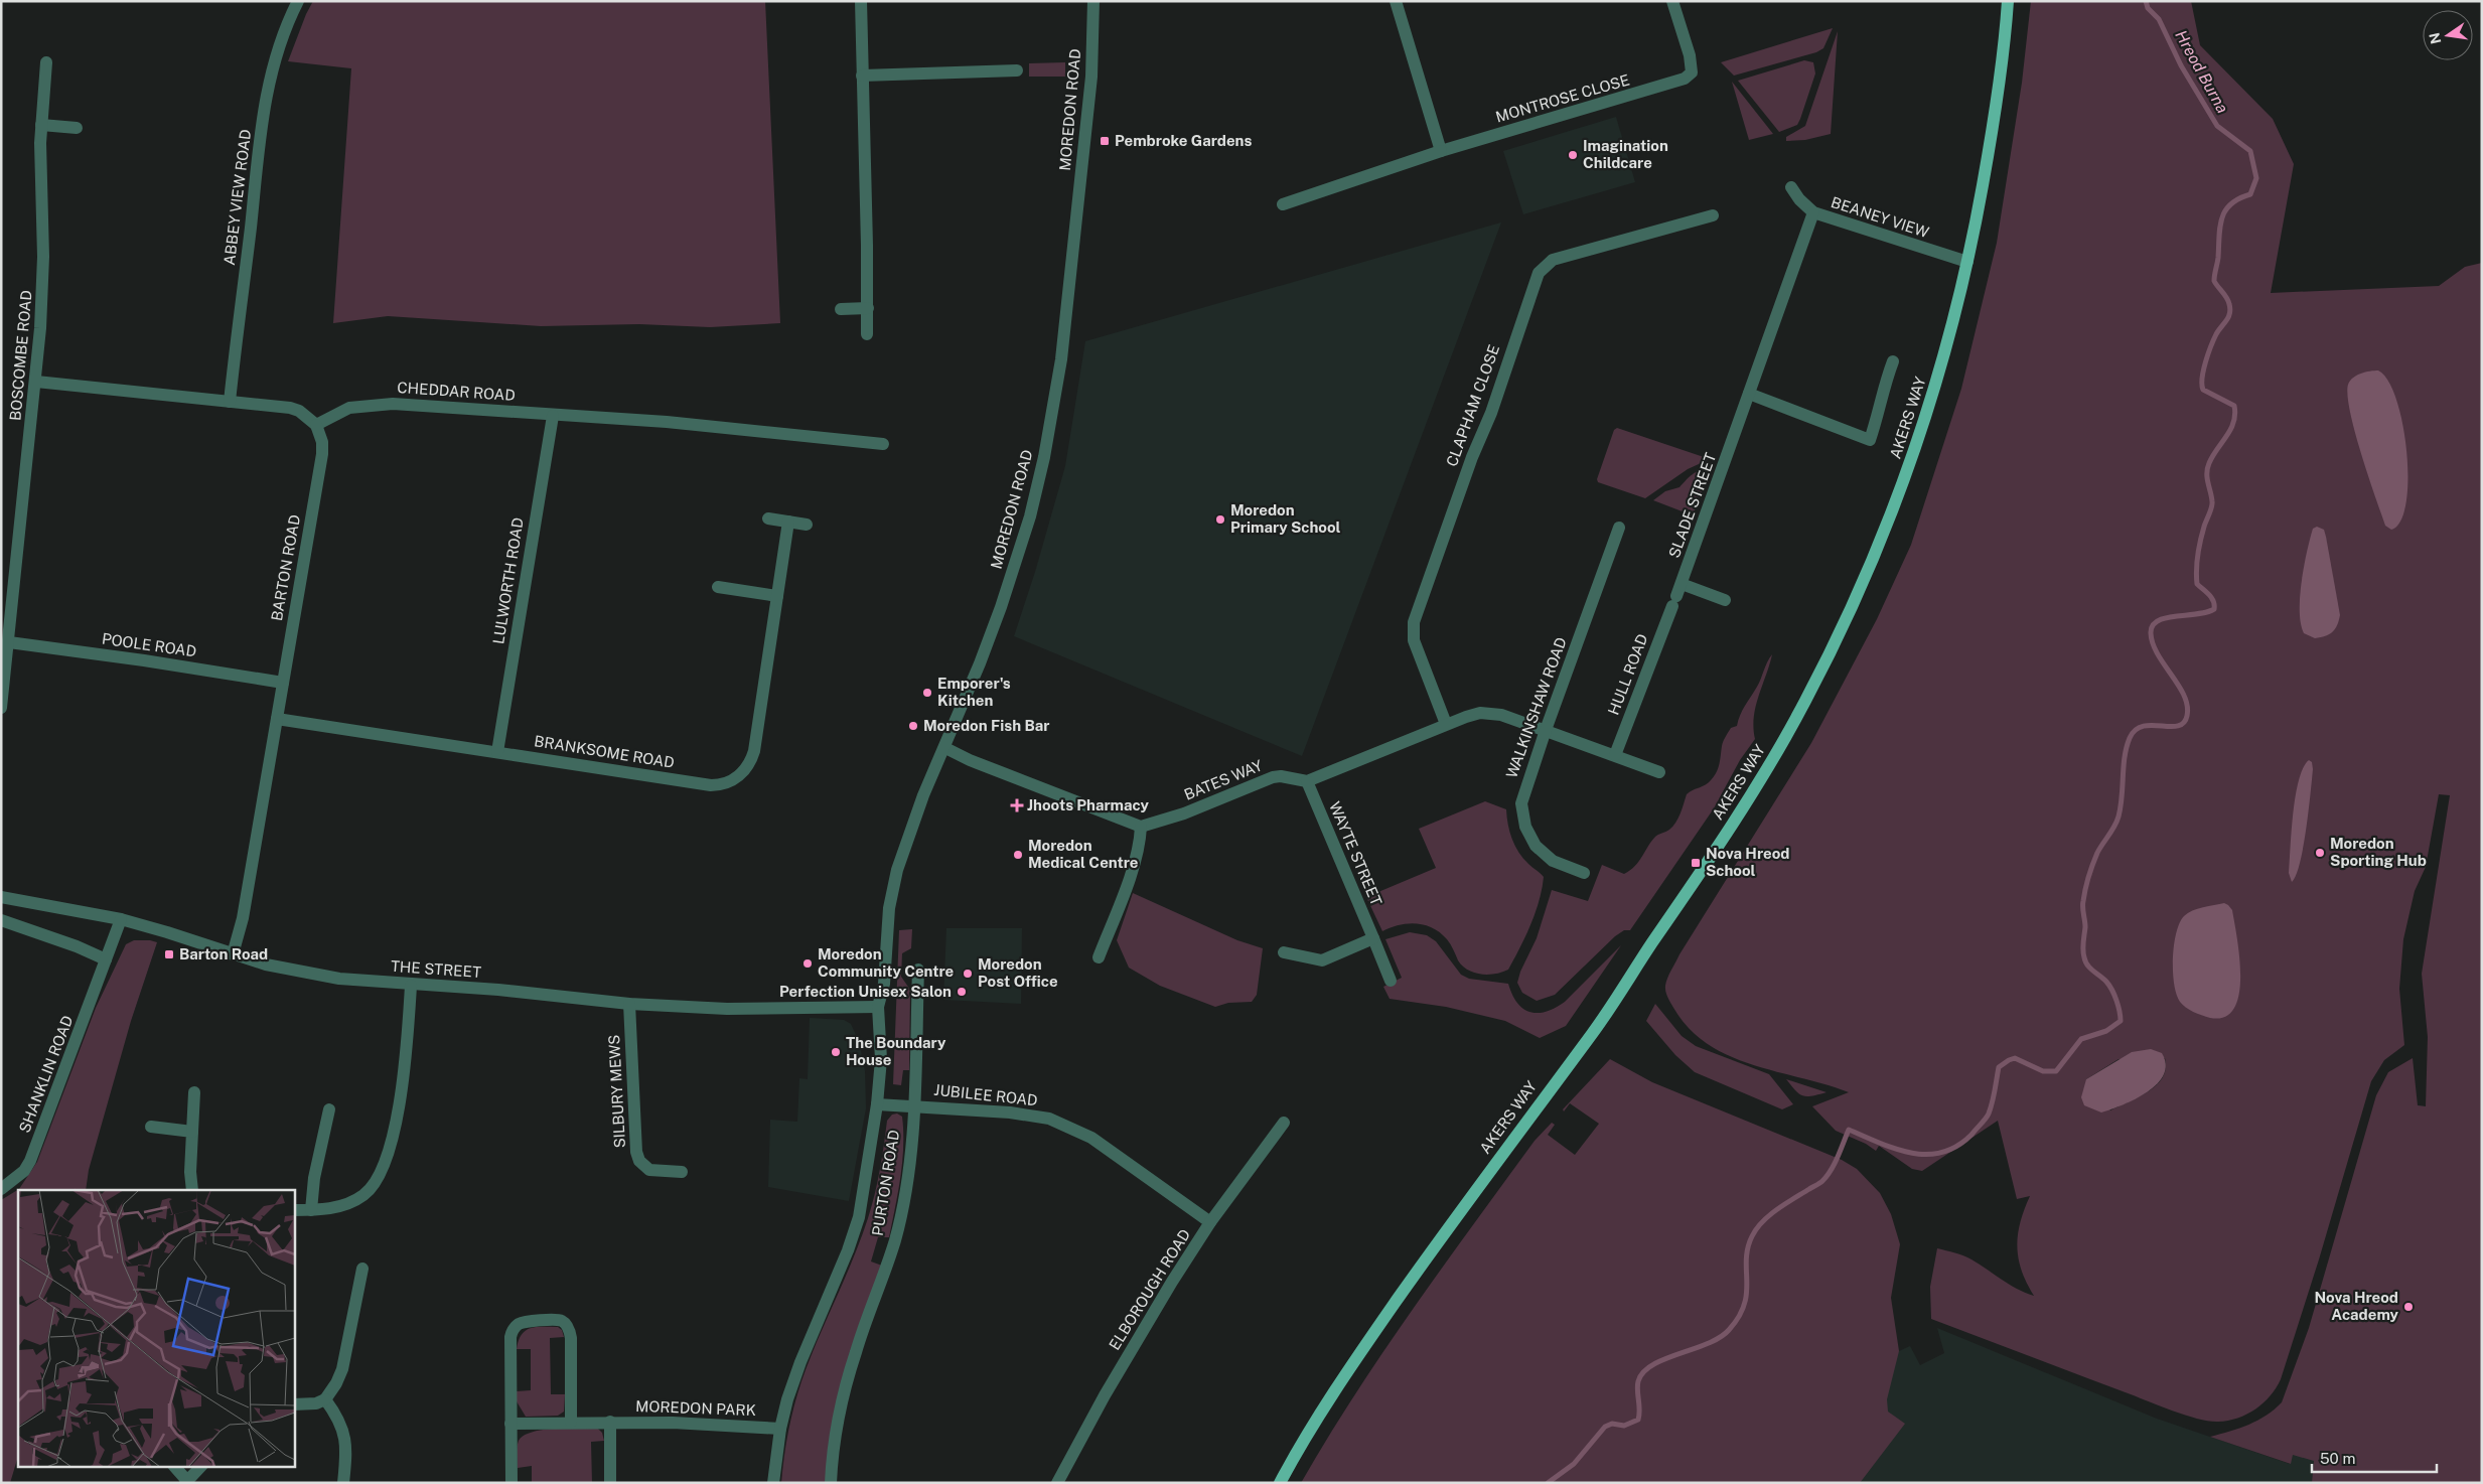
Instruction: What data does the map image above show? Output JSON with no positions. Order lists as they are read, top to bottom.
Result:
{
  "streets": {
    "main road": ["AKERS WAY"],
    "street": [
      "MONTROSE CLOSE",
      "MOREDON ROAD",
      "ABBEY VIEW ROAD",
      "BEANEY VIEW",
      "BOSCOMBE ROAD",
      "CHEDDAR ROAD",
      "CLAPHAM CLOSE",
      "SLADE STREET",
      "BARTON ROAD",
      "LULWORTH ROAD",
      "POOLE ROAD",
      "HULL ROAD",
      "WALKINSHAW ROAD",
      "BRANKSOME ROAD",
      "BATES WAY",
      "WAYTE STREET",
      "THE STREET",
      "SHANKLIN ROAD",
      "SILBURY MEWS",
      "JUBILEE ROAD",
      "PURTON ROAD",
      "ELBOROUGH ROAD",
      "MOREDON PARK"
    ]
  },
  "crossings": [
    ["MOREDON ROAD", "THE STREET"],
    ["MOREDON ROAD", "PURTON ROAD"],
    ["BEANEY VIEW", "AKERS WAY"],
    ["BEANEY VIEW", "SLADE STREET"],
    ["BOSCOMBE ROAD", "POOLE ROAD"],
    ["CHEDDAR ROAD", "BARTON ROAD"],
    ["CHEDDAR ROAD", "LULWORTH ROAD"],
    ["SLADE STREET", "HULL ROAD"],
    ["BARTON ROAD", "POOLE ROAD"],
    ["BARTON ROAD", "BRANKSOME ROAD"],
    ["BARTON ROAD", "THE STREET"],
    ["LULWORTH ROAD", "BRANKSOME ROAD"],
    ["BATES WAY", "WAYTE STREET"],
    ["THE STREET", "SHANKLIN ROAD"],
    ["THE STREET", "SILBURY MEWS"],
    ["THE STREET", "PURTON ROAD"],
    ["JUBILEE ROAD", "PURTON ROAD"],
    ["JUBILEE ROAD", "ELBOROUGH ROAD"],
    ["PURTON ROAD", "MOREDON PARK"]
  ],
  "water": ["Hreod Burna"],
  "places": {
    "transit": ["Pembroke Gardens", "Nova Hreod School", "Barton Road"],
    "other": [
      "Imagination Childcare",
      "Moredon Primary School",
      "Emporer's Kitchen",
      "Moredon Fish Bar",
      "Moredon Sporting Hub",
      "Moredon Medical Centre",
      "Moredon Community Centre",
      "Moredon Post Office",
      "Perfection Unisex Salon",
      "The Boundary House",
      "Nova Hreod Academy"
    ],
    "health": ["Jhoots Pharmacy"]
  },
  "scale_bar": "50 m",
  "north": "left"
}
